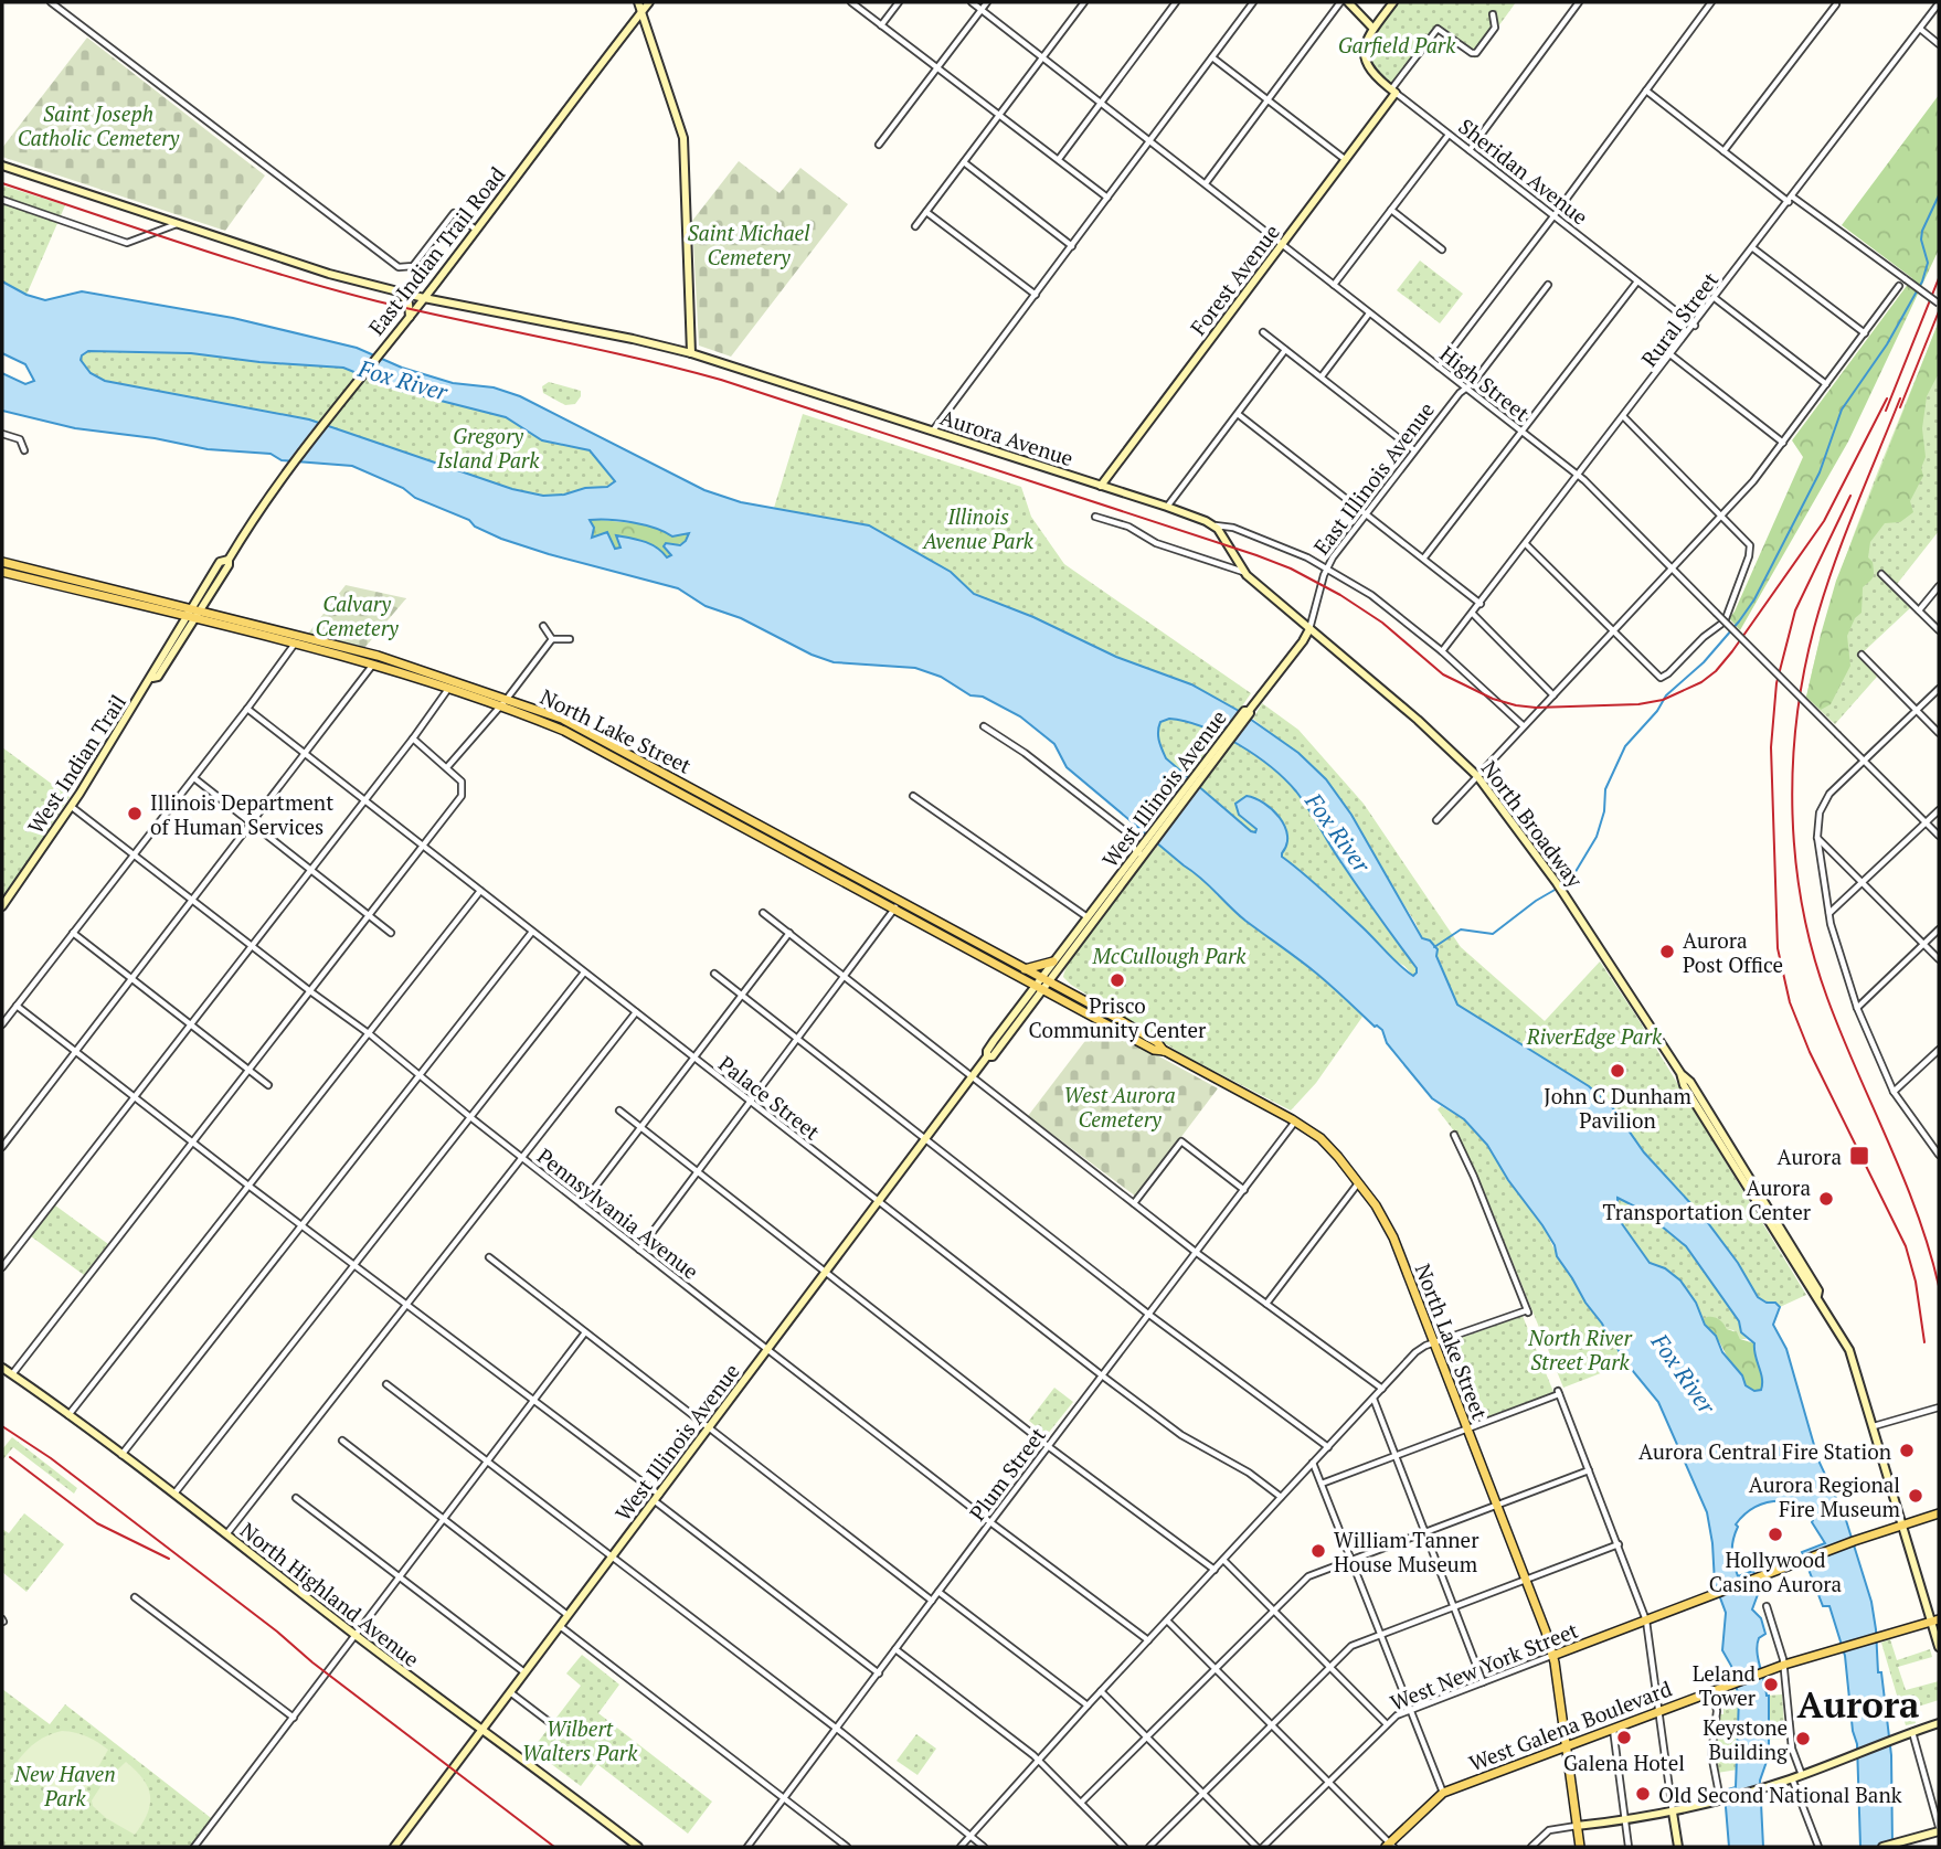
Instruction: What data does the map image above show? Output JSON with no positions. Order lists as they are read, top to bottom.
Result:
{
  "streets": {
    "main road": [
      "Sheridan Avenue",
      "East Indian Trail Road",
      "Forest Avenue",
      "Aurora Avenue",
      "East Illinois Avenue",
      "North Lake Street",
      "West Indian Trail",
      "West Illinois Avenue",
      "North Broadway",
      "North Highland Avenue",
      "West New York Street",
      "West Galena Boulevard"
    ],
    "street": [
      "Rural Street",
      "High Street",
      "Palace Street",
      "Pennsylvania Avenue",
      "Plum Street"
    ]
  },
  "crossings": [
    ["Sheridan Avenue", "Forest Avenue"],
    ["Sheridan Avenue", "Rural Street"],
    ["East Indian Trail Road", "Aurora Avenue"],
    ["East Indian Trail Road", "West Indian Trail"],
    ["Forest Avenue", "High Street"],
    ["Forest Avenue", "Aurora Avenue"],
    ["Rural Street", "High Street"],
    ["Rural Street", "Aurora Avenue"],
    ["High Street", "East Illinois Avenue"],
    ["Aurora Avenue", "East Illinois Avenue"],
    ["Aurora Avenue", "North Broadway"],
    ["East Illinois Avenue", "West Illinois Avenue"],
    ["East Illinois Avenue", "North Broadway"],
    ["North Lake Street", "West Indian Trail"],
    ["North Lake Street", "West Illinois Avenue"],
    ["North Lake Street", "Plum Street"],
    ["North Lake Street", "West New York Street"],
    ["North Lake Street", "West Galena Boulevard"],
    ["West Indian Trail", "Pennsylvania Avenue"],
    ["West Illinois Avenue", "Palace Street"],
    ["West Illinois Avenue", "Pennsylvania Avenue"],
    ["West Illinois Avenue", "North Highland Avenue"],
    ["North Broadway", "West New York Street"],
    ["North Broadway", "West Galena Boulevard"],
    ["Palace Street", "Plum Street"],
    ["Pennsylvania Avenue", "Plum Street"]
  ],
  "districts": ["Aurora"],
  "water": ["Fox River"],
  "parks": [
    "Garfield Park",
    "Saint Joseph Catholic Cemetery",
    "Saint Michael Cemetery",
    "Gregory Island Park",
    "Illinois Avenue Park",
    "Calvary Cemetery",
    "McCullough Park",
    "RiverEdge Park",
    "West Aurora Cemetery",
    "North River Street Park",
    "Wilbert Walters Park",
    "New Haven Park"
  ],
  "places": {
    "other": [
      "Illinois Department of Human Services",
      "Aurora Post Office",
      "Prisco Community Center",
      "John C Dunham Pavilion",
      "Aurora Transportation Center",
      "Aurora Central Fire Station",
      "Aurora Regional Fire Museum",
      "Hollywood Casino Aurora",
      "William Tanner House Museum",
      "Leland Tower",
      "Galena Hotel",
      "Keystone Building",
      "Old Second National Bank"
    ],
    "transit": ["Aurora"]
  }
}
